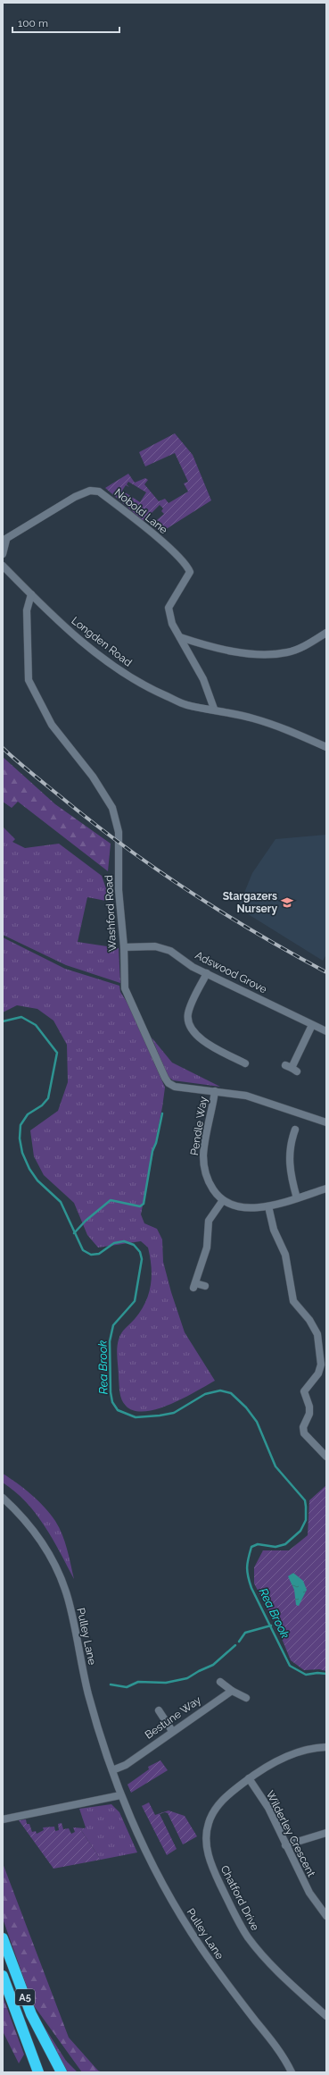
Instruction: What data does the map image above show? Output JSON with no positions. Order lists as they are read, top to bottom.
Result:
{
  "streets": {
    "highway": ["A5"],
    "street": [
      "Nobold Lane",
      "Longden Road",
      "Washford Road",
      "Adswood Grove",
      "Pendle Way",
      "Pulley Lane",
      "Bestune Way",
      "Wilderley Crescent",
      "Chatford Drive"
    ]
  },
  "crossings": [
    ["Nobold Lane", "Longden Road"],
    ["Longden Road", "Washford Road"],
    ["Washford Road", "Adswood Grove"],
    ["Washford Road", "Pendle Way"],
    ["Pulley Lane", "Bestune Way"],
    ["Wilderley Crescent", "Chatford Drive"]
  ],
  "water": ["Rea Brook"],
  "places": {
    "school or university": ["Stargazers Nursery"]
  },
  "scale_bar": "100 m"
}
